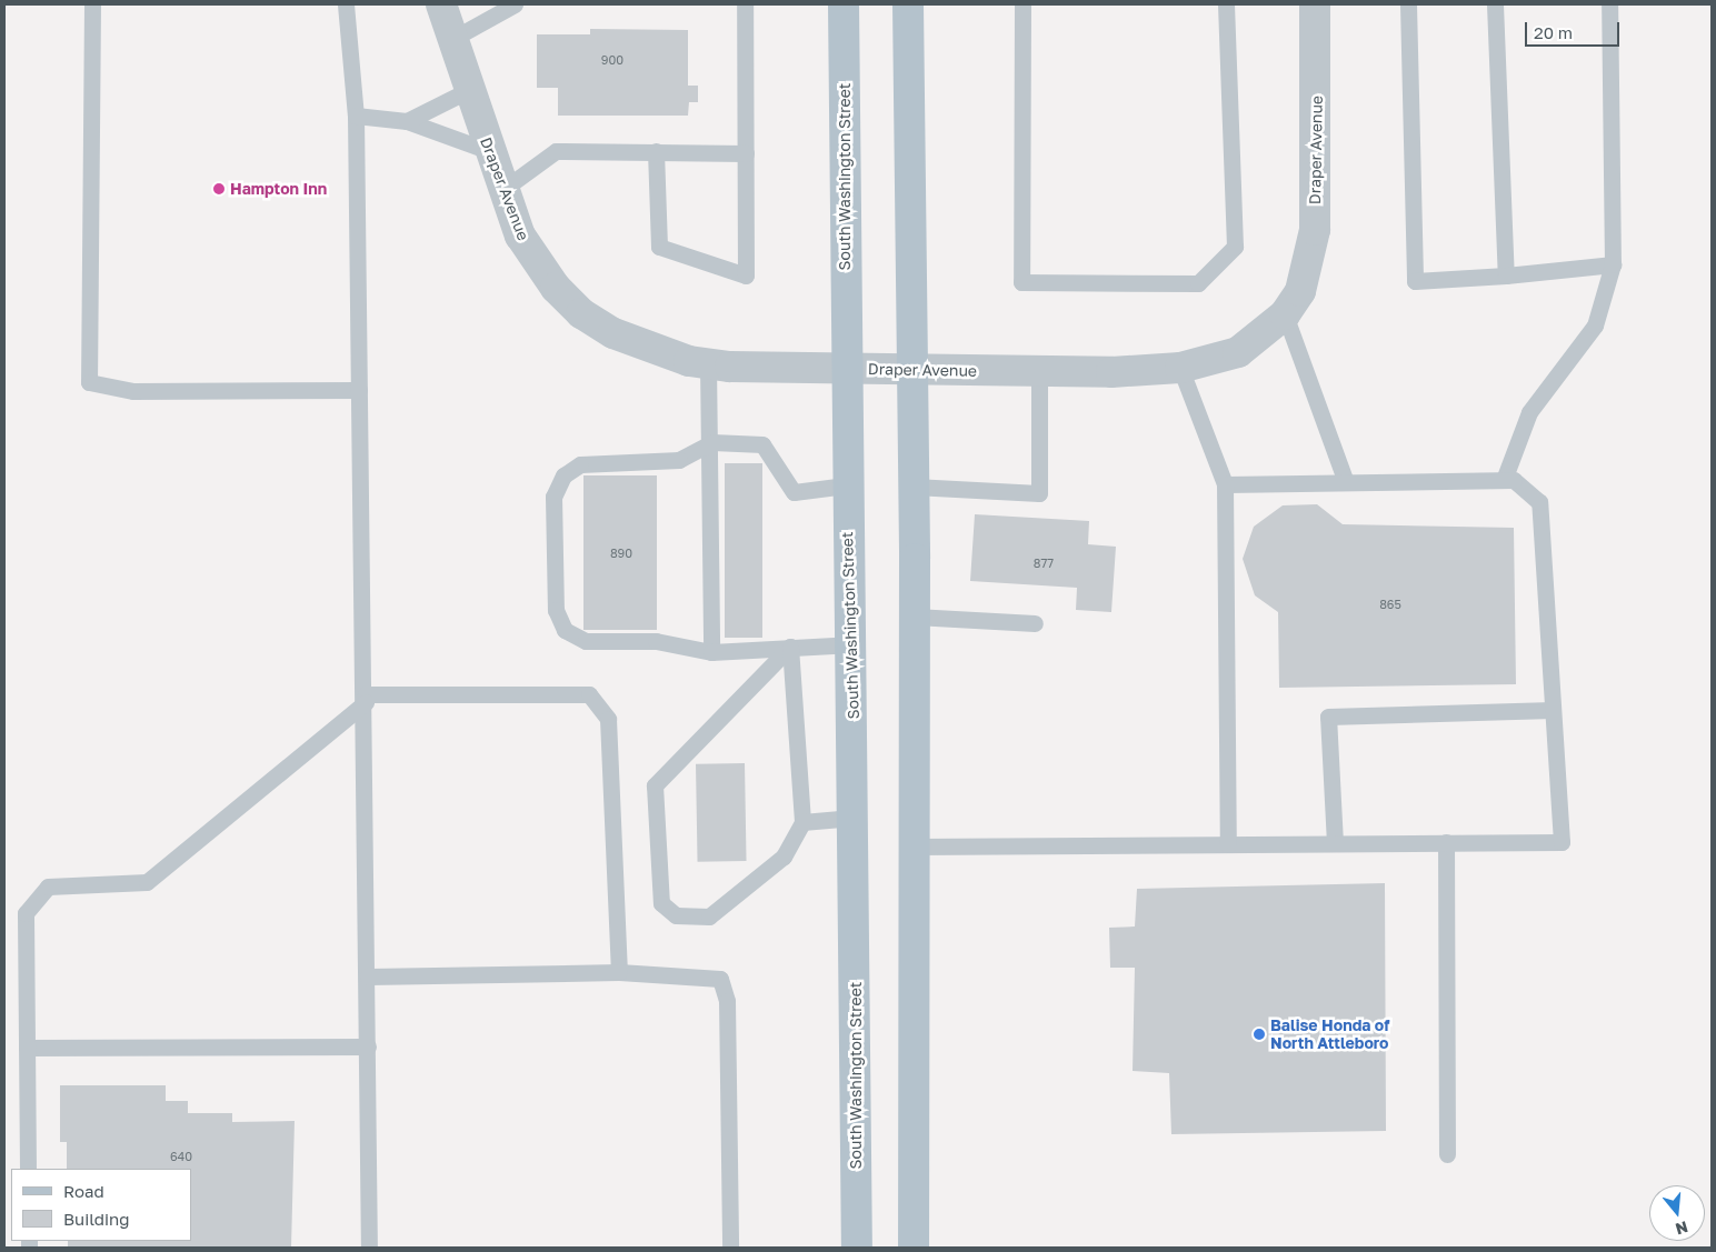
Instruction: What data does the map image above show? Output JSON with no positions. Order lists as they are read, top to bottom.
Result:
{
  "streets": {
    "main road": ["South Washington Street"],
    "street": ["Draper Avenue"]
  },
  "crossings": [
    ["Draper Avenue", "South Washington Street"]
  ],
  "places": ["Hampton Inn", "Balise Honda of North Attleboro"],
  "house_numbers": [
    "900",
    "890",
    "877",
    "865",
    "640"
  ],
  "legend": ["Road", "Building"],
  "scale_bar": "20 m",
  "north": "bottom"
}
